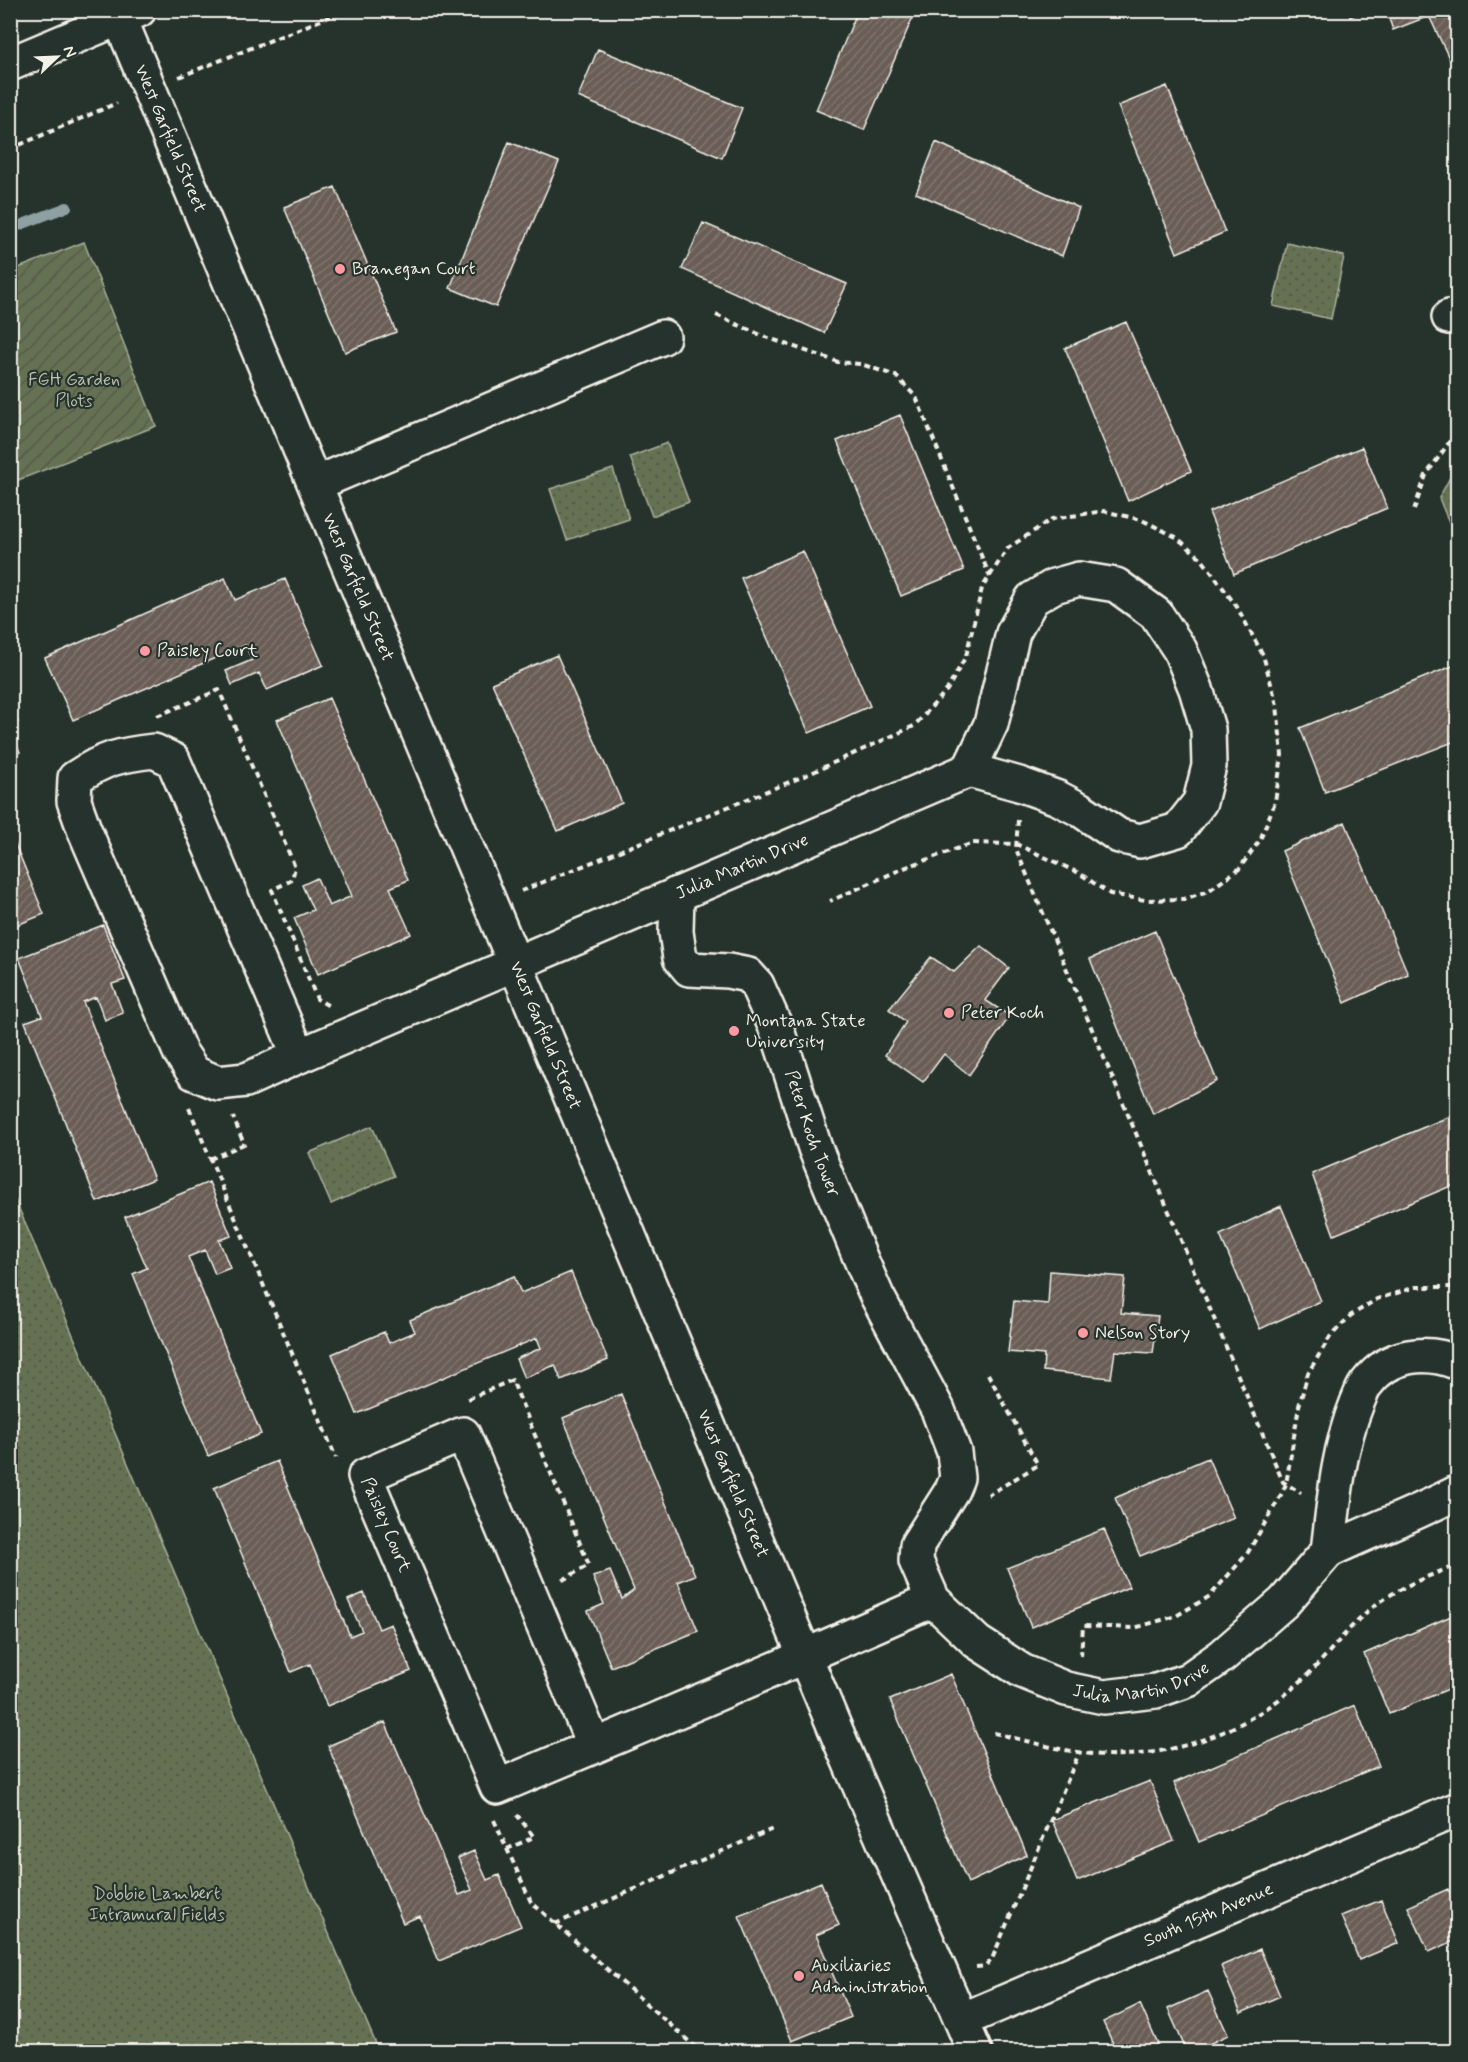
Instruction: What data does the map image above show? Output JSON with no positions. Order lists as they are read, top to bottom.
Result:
{
  "streets": {
    "street": [
      "West Garfield Street",
      "Julia Martin Drive",
      "Peter Koch Tower",
      "Paisley Court",
      "South 15th Avenue"
    ]
  },
  "crossings": [
    ["West Garfield Street", "Julia Martin Drive"],
    ["West Garfield Street", "South 15th Avenue"],
    ["Julia Martin Drive", "Peter Koch Tower"]
  ],
  "parks": ["FGH Garden Plots", "Dobbie Lambert Intramural Fields"],
  "places": [
    "Branegan Court",
    "Paisley Court",
    "Peter Koch",
    "Montana State University",
    "Nelson Story",
    "Auxiliaries Administration"
  ],
  "north": "top right"
}
